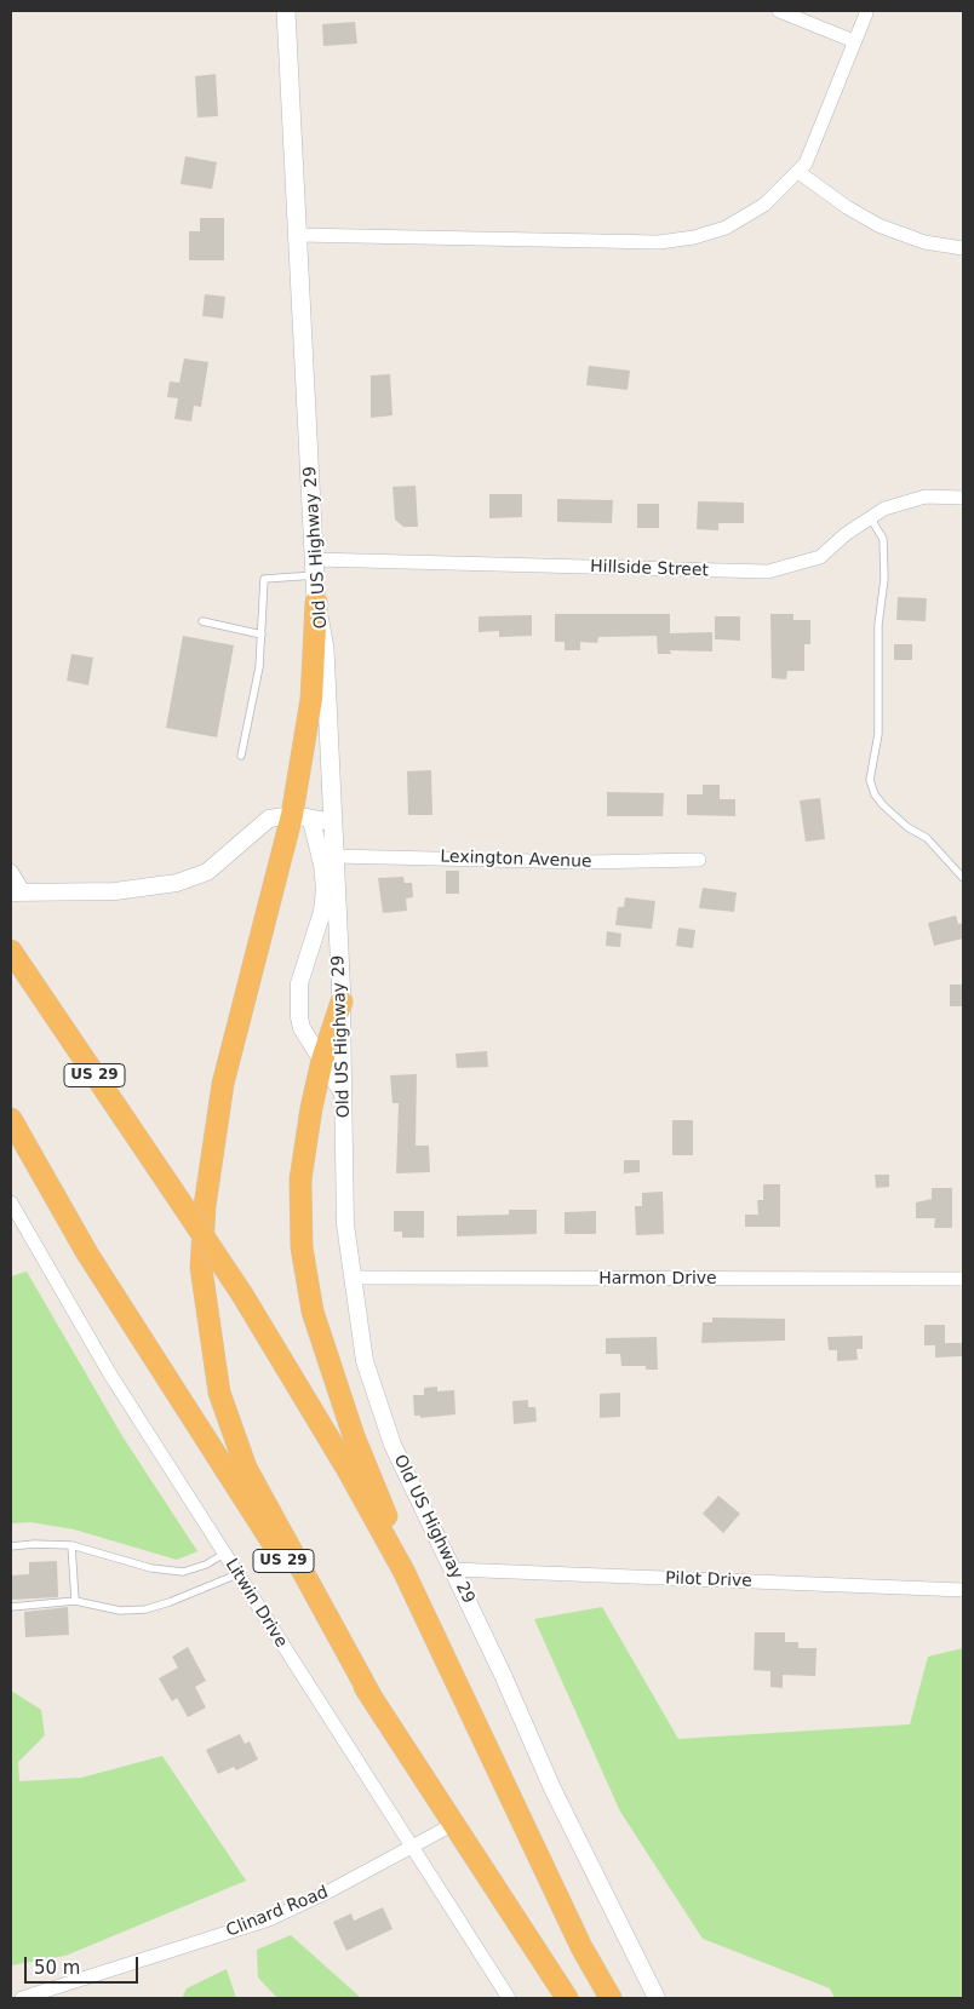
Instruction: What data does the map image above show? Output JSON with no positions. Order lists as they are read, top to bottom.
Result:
{
  "streets": {
    "highway": ["US 29"],
    "main road": ["Old US Highway 29"],
    "street": [
      "Hillside Street",
      "Lexington Avenue",
      "Harmon Drive",
      "Pilot Drive",
      "Litwin Drive",
      "Clinard Road"
    ]
  },
  "crossings": [
    ["Old US Highway 29", "Hillside Street"],
    ["Old US Highway 29", "Lexington Avenue"],
    ["Old US Highway 29", "Harmon Drive"],
    ["Old US Highway 29", "Pilot Drive"],
    ["US 29", "Clinard Road"],
    ["Litwin Drive", "Clinard Road"]
  ],
  "scale_bar": "50 m"
}
